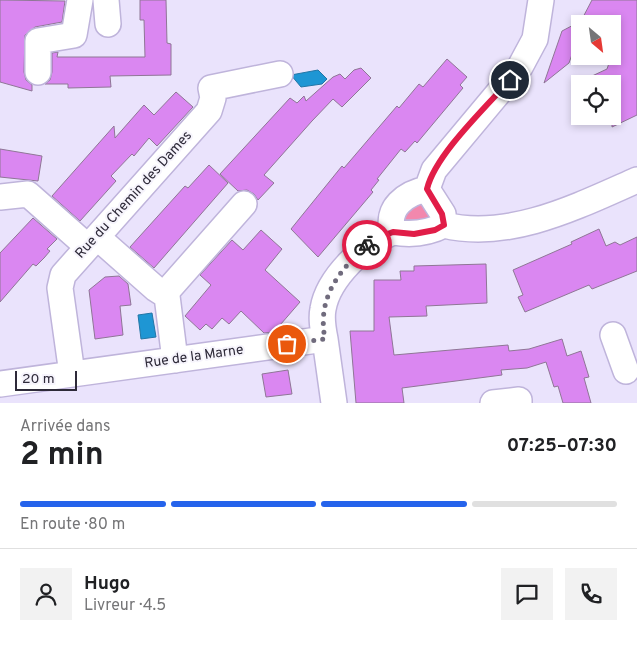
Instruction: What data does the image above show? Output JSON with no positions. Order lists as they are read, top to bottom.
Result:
{
  "streets": {
    "street": ["Rue du Chemin des Dames", "Rue de la Marne"]
  },
  "crossings": [
    ["Rue du Chemin des Dames", "Rue de la Marne"]
  ],
  "scale_bar": "20 m",
  "north": "bottom right",
  "page": {
    "scale": "20 m",
    "heading": ["2 min", "Arrivée dans", "07:25–07:30"],
    "panel": ["Hugo", "Livreur · 4.5"],
    "bar": "En route · 80 m"
  }
}
